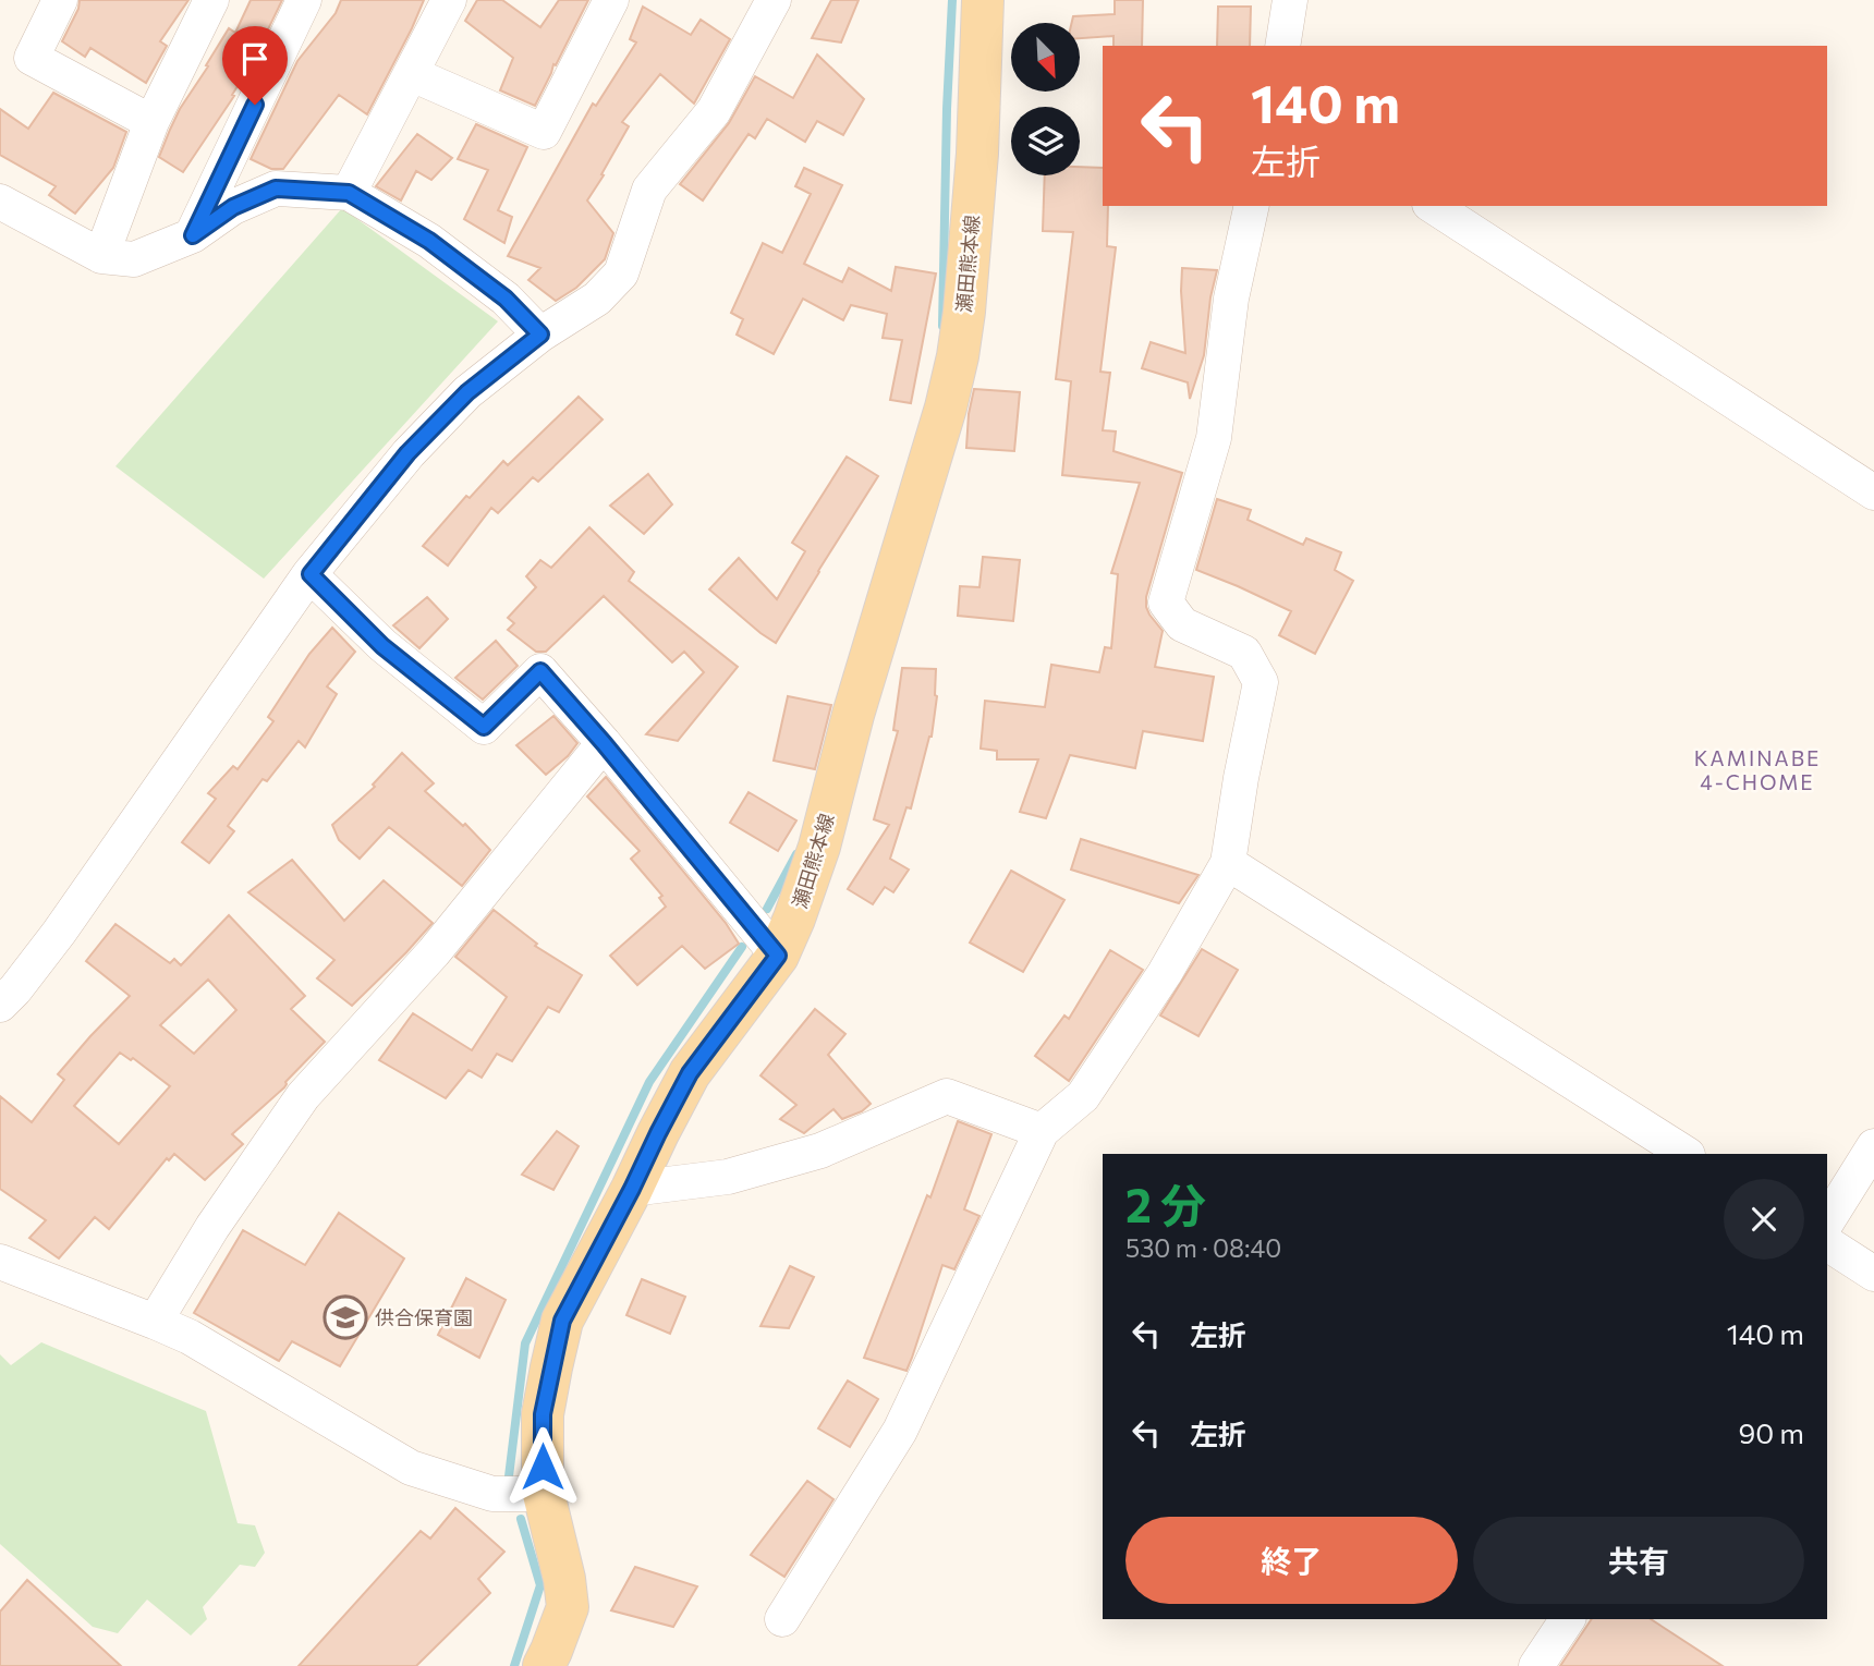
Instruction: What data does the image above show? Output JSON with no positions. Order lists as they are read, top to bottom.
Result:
{
  "streets": {
    "main road": ["瀬田熊本線"]
  },
  "districts": ["KAMINABE 4-CHOME"],
  "places": {
    "school or university": ["供合保育園"]
  },
  "north": "bottom right",
  "page": {
    "turn": ["140 m", "左折"],
    "heading": ["2 分", "530 m · 08:40"],
    "list": [
      {
        "name": "左折",
        "value": "140 m"
      },
      {
        "name": "左折",
        "value": "90 m"
      }
    ],
    "buttons": ["終了", "共有"]
  }
}
